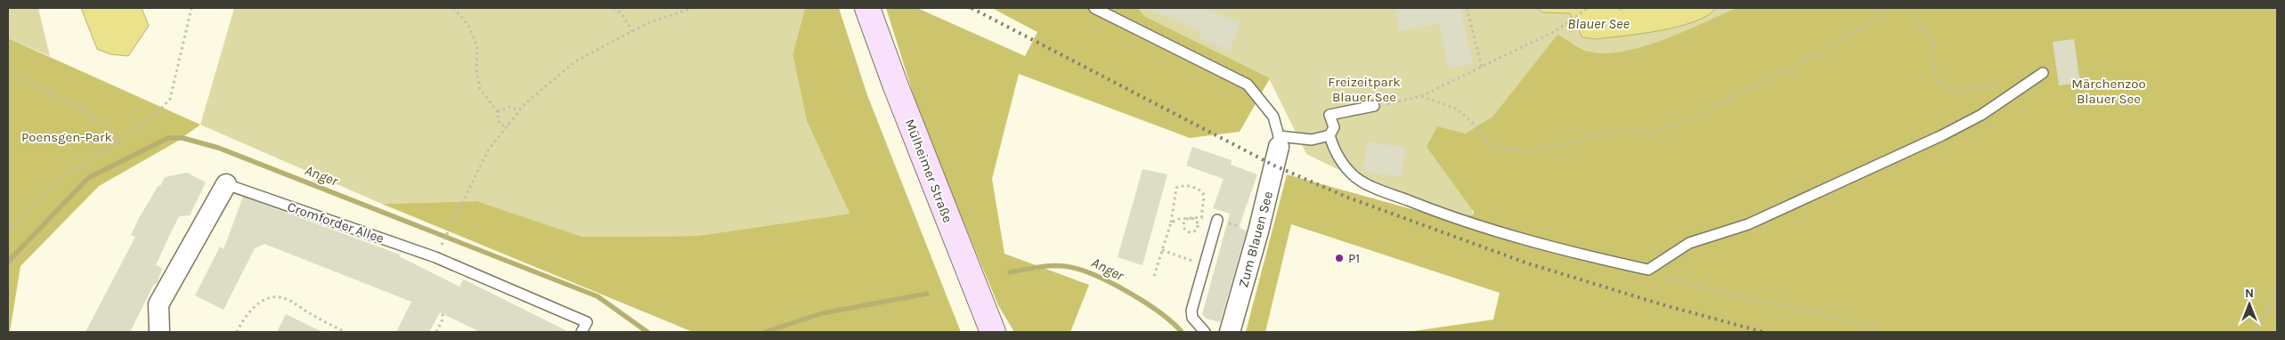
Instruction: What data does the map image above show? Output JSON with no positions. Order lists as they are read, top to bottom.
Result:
{
  "streets": {
    "main road": ["Mülheimer Straße"],
    "street": ["Cromforder Allee", "Zum Blauen See"]
  },
  "water": ["Blauer See", "Anger"],
  "parks": ["Freizeitpark Blauer See", "Märchenzoo Blauer See", "Poensgen-Park"],
  "places": ["P1"],
  "north": "top"
}
